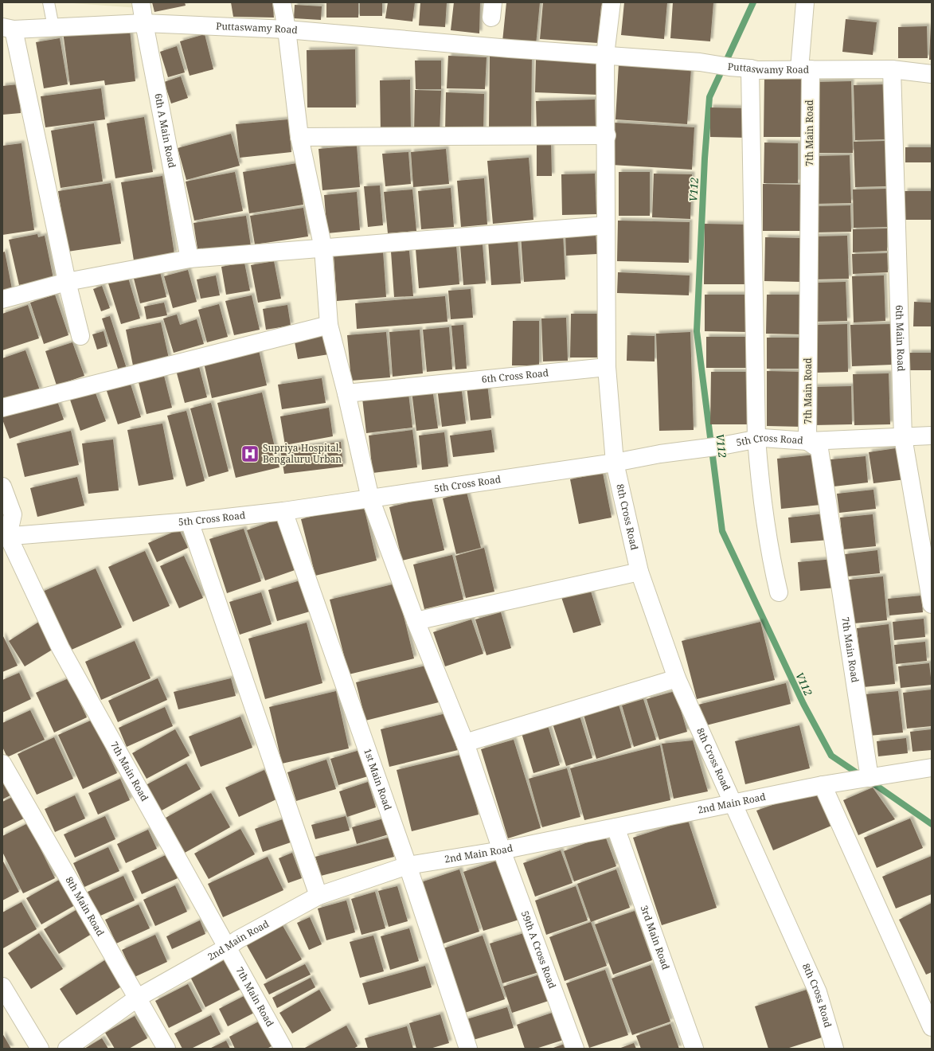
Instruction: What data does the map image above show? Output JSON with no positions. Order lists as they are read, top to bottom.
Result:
{
  "streets": {
    "street": [
      "Puttaswamy Road",
      "6th A Main Road",
      "7th Main Road",
      "6th Main Road",
      "6th Cross Road",
      "5th Cross Road",
      "8th Cross Road",
      "1st Main Road",
      "2nd Main Road",
      "8th Main Road",
      "3rd Main Road",
      "59th A Cross Road"
    ]
  },
  "crossings": [
    ["Puttaswamy Road", "6th A Main Road"],
    ["Puttaswamy Road", "7th Main Road"],
    ["Puttaswamy Road", "6th Main Road"],
    ["Puttaswamy Road", "8th Cross Road"],
    ["Puttaswamy Road", "59th A Cross Road"],
    ["7th Main Road", "5th Cross Road"],
    ["7th Main Road", "2nd Main Road"],
    ["6th Main Road", "5th Cross Road"],
    ["6th Cross Road", "8th Cross Road"],
    ["6th Cross Road", "59th A Cross Road"],
    ["5th Cross Road", "8th Cross Road"],
    ["5th Cross Road", "1st Main Road"],
    ["5th Cross Road", "59th A Cross Road"],
    ["8th Cross Road", "2nd Main Road"],
    ["1st Main Road", "2nd Main Road"],
    ["2nd Main Road", "8th Main Road"],
    ["2nd Main Road", "3rd Main Road"],
    ["2nd Main Road", "59th A Cross Road"]
  ],
  "water": ["V112"],
  "places": {
    "hospital": ["Supriya Hospital, Bengaluru Urban"]
  }
}
